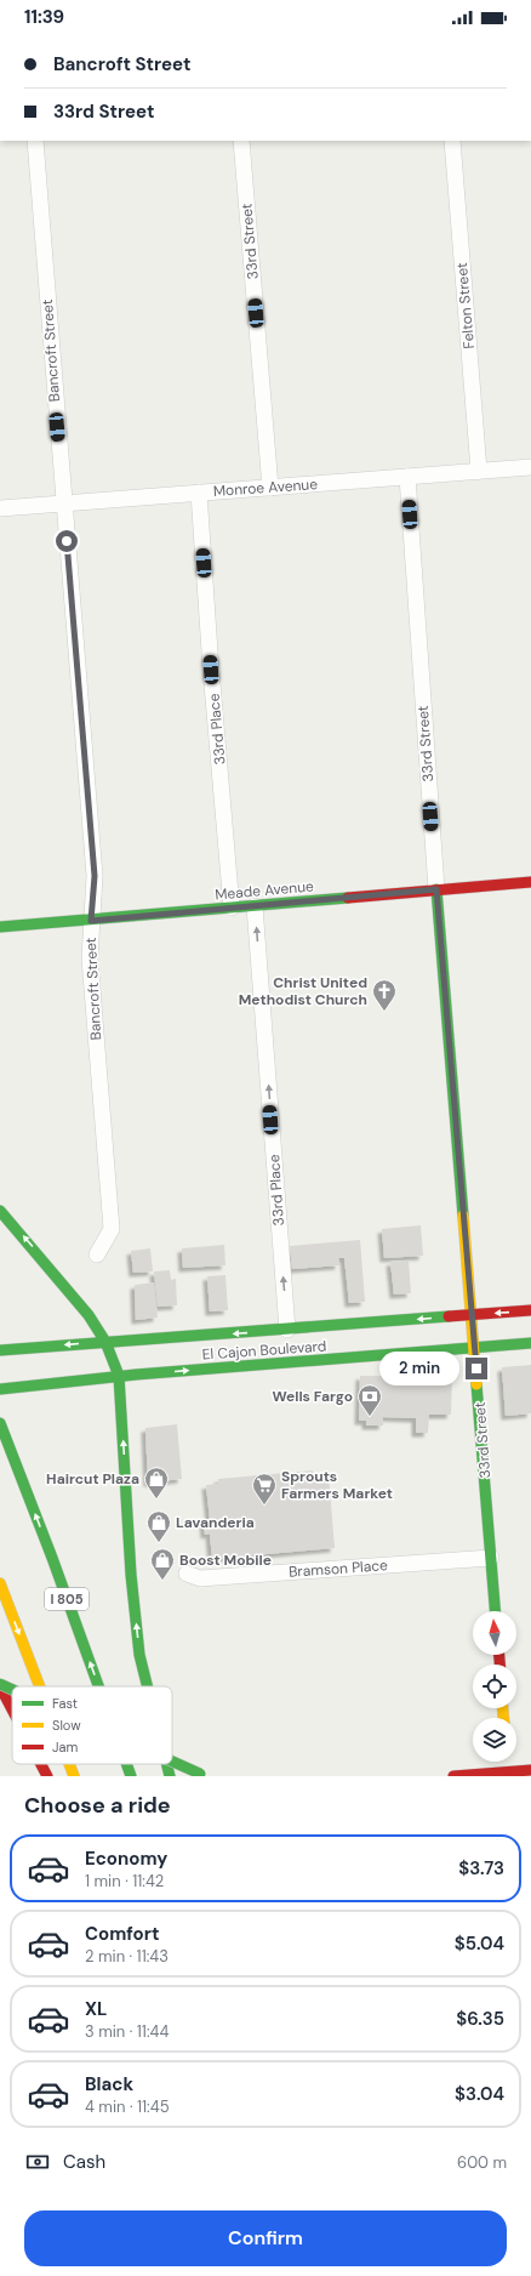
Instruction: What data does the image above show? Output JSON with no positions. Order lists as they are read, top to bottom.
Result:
{
  "streets": {
    "main road": [
      "33rd Street",
      "Meade Avenue",
      "El Cajon Boulevard",
      "I 805"
    ],
    "street": [
      "Felton Street",
      "Bancroft Street",
      "Monroe Avenue",
      "33rd Place",
      "Bramson Place"
    ]
  },
  "crossings": [
    ["33rd Street", "Monroe Avenue"],
    ["33rd Street", "Meade Avenue"],
    ["33rd Street", "El Cajon Boulevard"],
    ["33rd Street", "Bramson Place"],
    ["Felton Street", "Monroe Avenue"],
    ["Bancroft Street", "Monroe Avenue"],
    ["Bancroft Street", "Meade Avenue"],
    ["Monroe Avenue", "33rd Place"],
    ["33rd Place", "Meade Avenue"],
    ["33rd Place", "El Cajon Boulevard"]
  ],
  "one_way": ["33rd Place"],
  "places": {
    "church": ["Christ United Methodist Church"],
    "bank": ["Wells Fargo"],
    "shop": ["Haircut Plaza", "Lavanderia", "Boost Mobile"],
    "supermarket": ["Sprouts Farmers Market"]
  },
  "legend": ["Fast", "Slow", "Jam"],
  "north": "top",
  "page": {
    "status": "11:39",
    "banner": ["Bancroft Street", "33rd Street"],
    "bubble": "2 min",
    "heading": "Choose a ride",
    "list": [
      {
        "name": "Economy",
        "note": "1 min · 11:42",
        "value": "$3.73"
      },
      {
        "name": "Comfort",
        "note": "2 min · 11:43",
        "value": "$5.04"
      },
      {
        "name": "XL",
        "note": "3 min · 11:44",
        "value": "$6.35"
      },
      {
        "name": "Black",
        "note": "4 min · 11:45",
        "value": "$3.04"
      }
    ],
    "pay": ["Cash", "600 m"],
    "buttons": "Confirm"
  }
}
